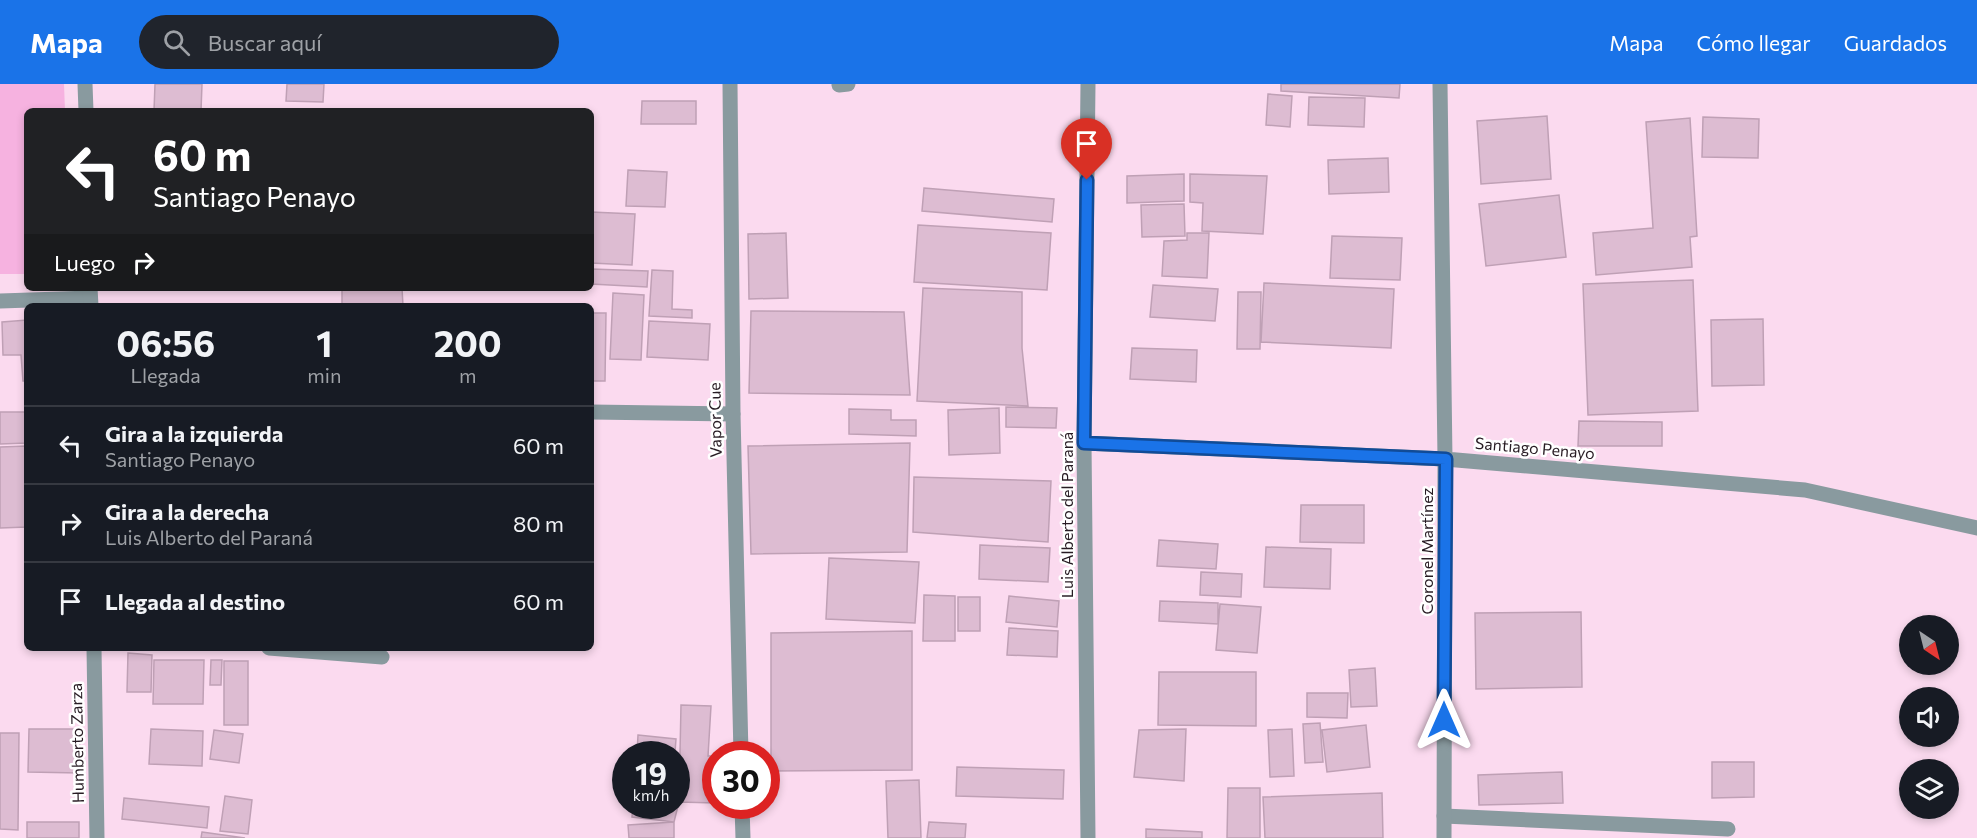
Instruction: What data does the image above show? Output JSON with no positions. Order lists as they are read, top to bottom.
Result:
{
  "streets": {
    "street": [
      "Vapor Cue",
      "Santiago Penayo",
      "Luis Alberto del Paraná",
      "Coronel Martínez",
      "Humberto Zarza"
    ]
  },
  "crossings": [
    ["Santiago Penayo", "Luis Alberto del Paraná"],
    ["Santiago Penayo", "Coronel Martínez"]
  ],
  "north": "bottom right",
  "page": {
    "header": "Mapa",
    "search": "Buscar aquí",
    "nav": ["Mapa", "Cómo llegar", "Guardados"],
    "turn": ["60 m", "Santiago Penayo"],
    "then": "Luego",
    "eta": [
      "06:56",
      "Llegada",
      "1",
      "min",
      "200",
      "m"
    ],
    "list": [
      {
        "name": "Gira a la izquierda",
        "note": "Santiago Penayo",
        "value": "60 m"
      },
      {
        "name": "Gira a la derecha",
        "note": "Luis Alberto del Paraná",
        "value": "80 m"
      },
      {
        "name": "Llegada al destino",
        "value": "60 m"
      }
    ],
    "speed": "19 km/h",
    "limit": "30"
  }
}
